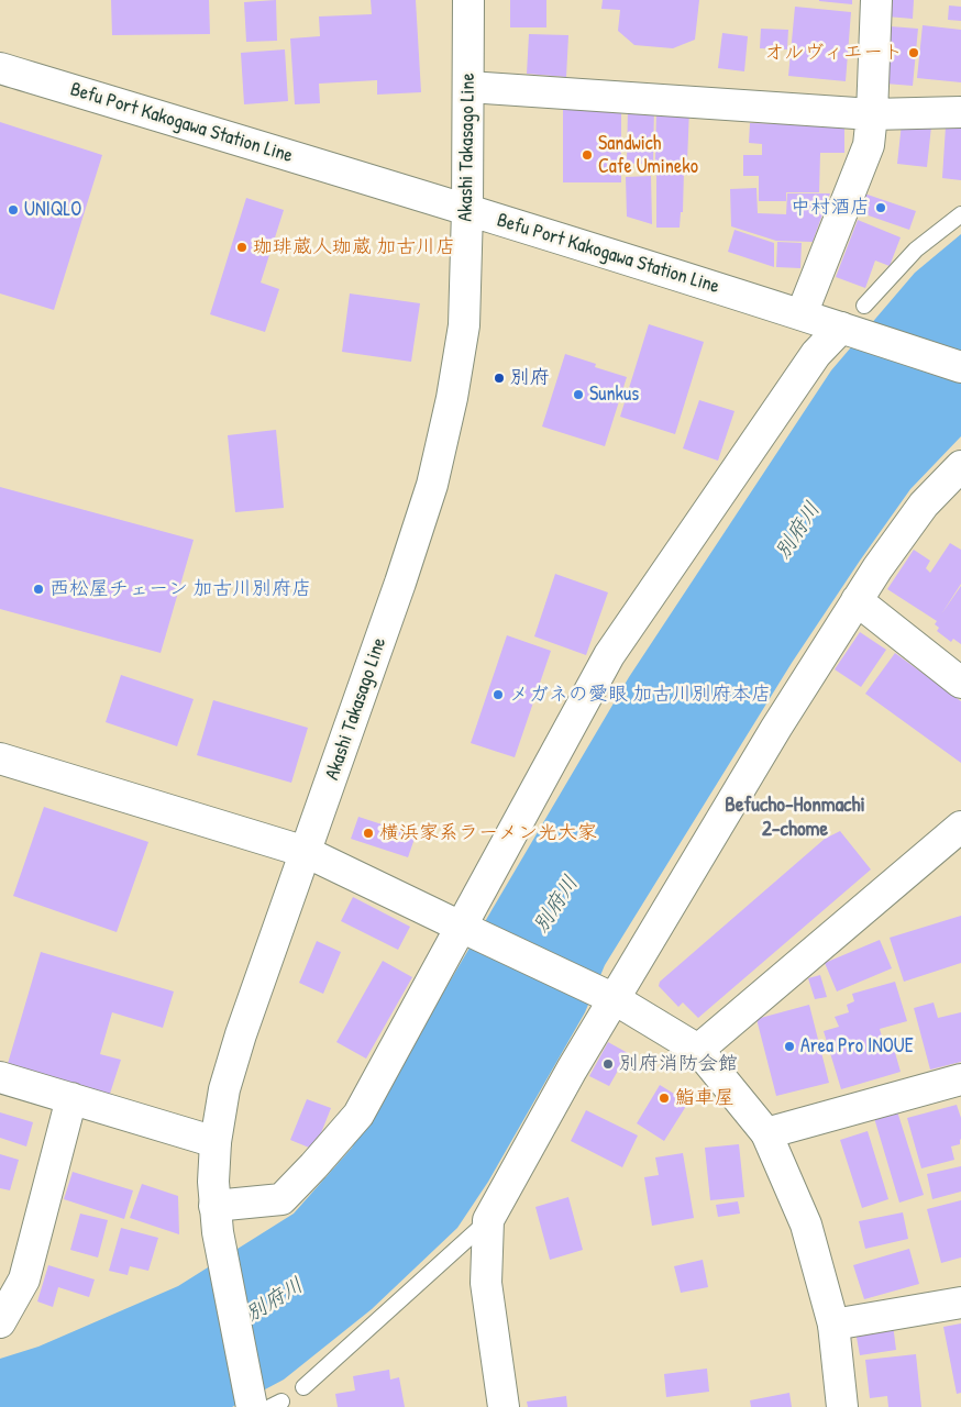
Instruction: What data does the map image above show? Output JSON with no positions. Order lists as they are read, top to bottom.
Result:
{
  "streets": {
    "street": ["Befu Port Kakogawa Station Line", "Akashi Takasago Line"]
  },
  "crossings": [
    ["Befu Port Kakogawa Station Line", "Akashi Takasago Line"]
  ],
  "districts": ["Befucho-Honmachi 2-chome"],
  "water": ["別府川"],
  "places": [
    "オルヴィエート",
    "Sandwich Cafe Umineko",
    "中村酒店",
    "UNIQLO",
    "珈琲蔵人珈蔵 加古川店",
    "別府",
    "Sunkus",
    "西松屋チェーン 加古川別府店",
    "メガネの愛眼 加古川別府本店",
    "横浜家系ラーメン光大家",
    "Area Pro INOUE",
    "別府消防会館",
    "鮨車屋"
  ]
}
